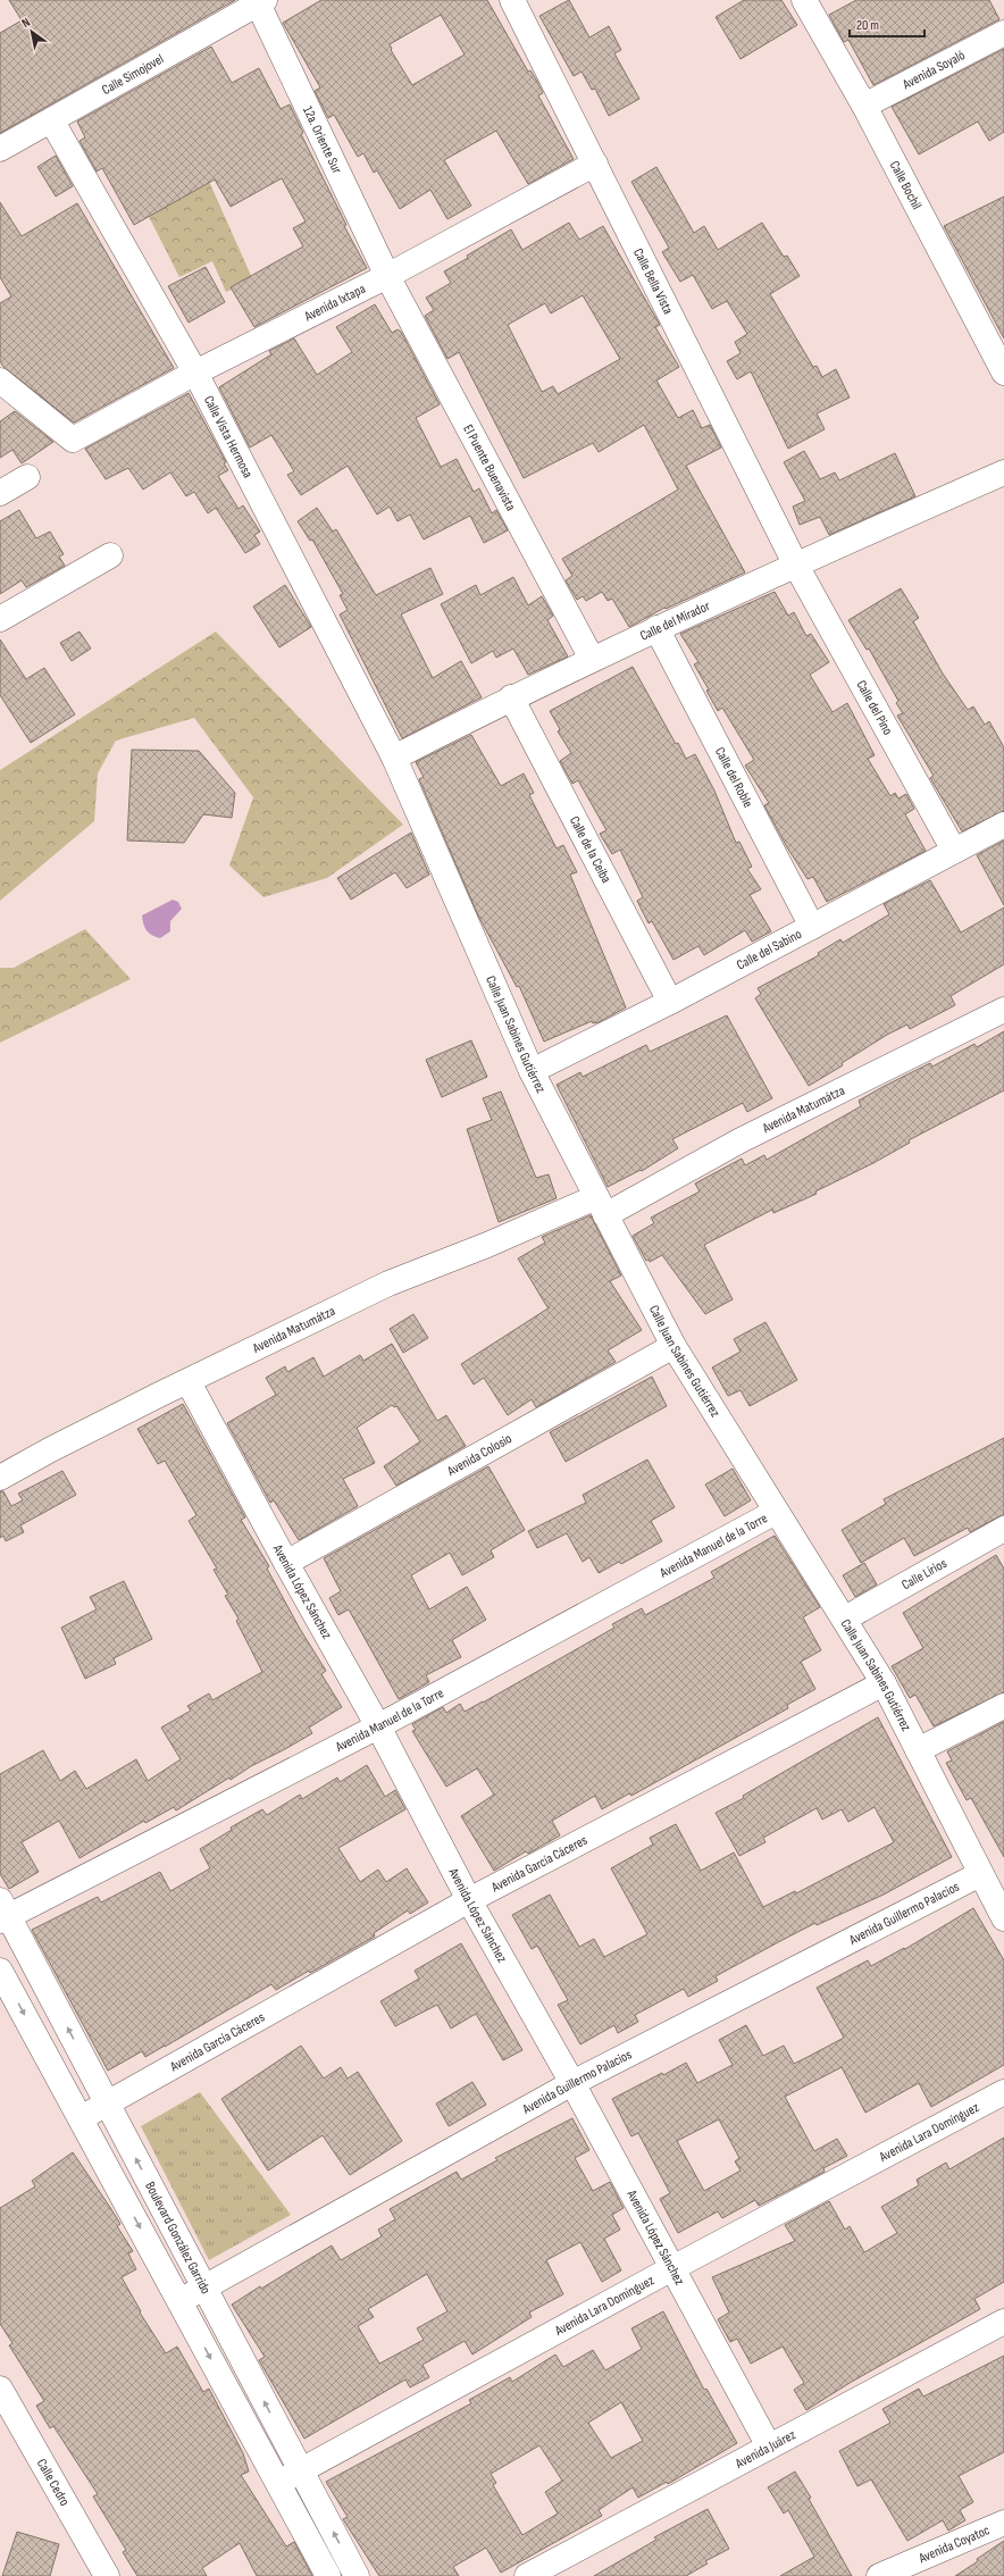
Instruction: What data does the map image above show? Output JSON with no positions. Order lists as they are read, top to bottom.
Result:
{
  "streets": {
    "street": [
      "Avenida Soyaló",
      "Calle Simojovel",
      "12a. Oriente Sur",
      "Calle Bochil",
      "Calle Bella Vista",
      "Avenida Ixtapa",
      "Calle Vista Hermosa",
      "El Puente Buenavista",
      "Calle del Mirador",
      "Calle del Pino",
      "Calle del Roble",
      "Calle de la Ceiba",
      "Calle del Sabino",
      "Calle Juan Sabines Gutiérrez",
      "Avenida Matumátza",
      "Avenida Colosio",
      "Avenida Manuel de la Torre",
      "Calle Lírios",
      "Avenida López Sánchez",
      "Avenida García Cáceres",
      "Avenida Guillermo Palacios",
      "Avenida Lara Domínguez",
      "Boulevard González Garrido",
      "Avenida Juárez",
      "Calle Cedro",
      "Avenida Coyatoc"
    ]
  },
  "crossings": [
    ["Avenida Soyaló", "Calle Bochil"],
    ["Calle Simojovel", "12a. Oriente Sur"],
    ["Calle Simojovel", "Calle Vista Hermosa"],
    ["12a. Oriente Sur", "Avenida Ixtapa"],
    ["12a. Oriente Sur", "El Puente Buenavista"],
    ["Calle Bella Vista", "Avenida Ixtapa"],
    ["Calle Bella Vista", "Calle del Mirador"],
    ["Calle Bella Vista", "Calle del Pino"],
    ["Avenida Ixtapa", "Calle Vista Hermosa"],
    ["Avenida Ixtapa", "El Puente Buenavista"],
    ["Calle Vista Hermosa", "Calle del Mirador"],
    ["Calle Vista Hermosa", "Calle Juan Sabines Gutiérrez"],
    ["El Puente Buenavista", "Calle del Mirador"],
    ["Calle del Mirador", "Calle del Pino"],
    ["Calle del Mirador", "Calle del Roble"],
    ["Calle del Mirador", "Calle de la Ceiba"],
    ["Calle del Mirador", "Calle Juan Sabines Gutiérrez"],
    ["Calle del Pino", "Calle del Sabino"],
    ["Calle del Roble", "Calle del Sabino"],
    ["Calle de la Ceiba", "Calle del Sabino"],
    ["Calle del Sabino", "Calle Juan Sabines Gutiérrez"],
    ["Calle Juan Sabines Gutiérrez", "Avenida Matumátza"],
    ["Calle Juan Sabines Gutiérrez", "Avenida Colosio"],
    ["Calle Juan Sabines Gutiérrez", "Avenida Manuel de la Torre"],
    ["Calle Juan Sabines Gutiérrez", "Calle Lírios"],
    ["Calle Juan Sabines Gutiérrez", "Avenida García Cáceres"],
    ["Calle Juan Sabines Gutiérrez", "Avenida Guillermo Palacios"],
    ["Avenida Matumátza", "Avenida López Sánchez"],
    ["Avenida Colosio", "Avenida López Sánchez"],
    ["Avenida Manuel de la Torre", "Avenida López Sánchez"],
    ["Avenida Manuel de la Torre", "Boulevard González Garrido"],
    ["Avenida López Sánchez", "Avenida García Cáceres"],
    ["Avenida López Sánchez", "Avenida Guillermo Palacios"],
    ["Avenida López Sánchez", "Avenida Lara Domínguez"],
    ["Avenida López Sánchez", "Avenida Juárez"],
    ["Avenida García Cáceres", "Boulevard González Garrido"],
    ["Avenida Guillermo Palacios", "Boulevard González Garrido"],
    ["Avenida Lara Domínguez", "Boulevard González Garrido"]
  ],
  "scale_bar": "20 m",
  "north": "top left"
}
